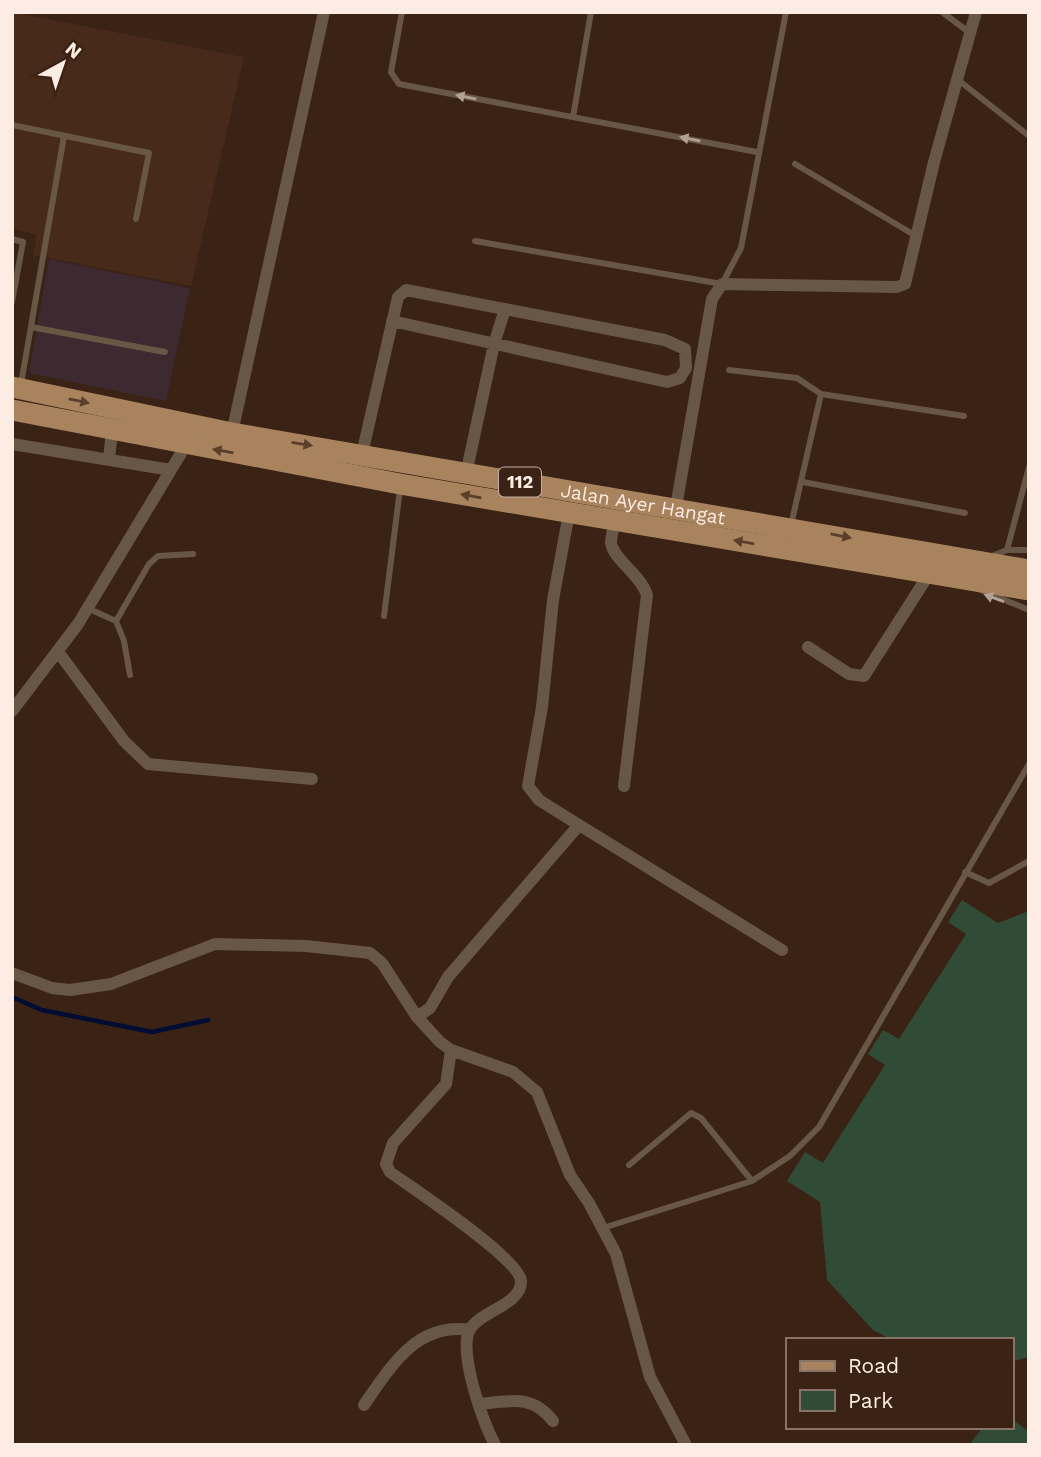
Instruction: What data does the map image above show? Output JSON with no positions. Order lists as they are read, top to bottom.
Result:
{
  "streets": {
    "main road": ["112", "Jalan Ayer Hangat"]
  },
  "legend": ["Road", "Park"],
  "north": "top right"
}
